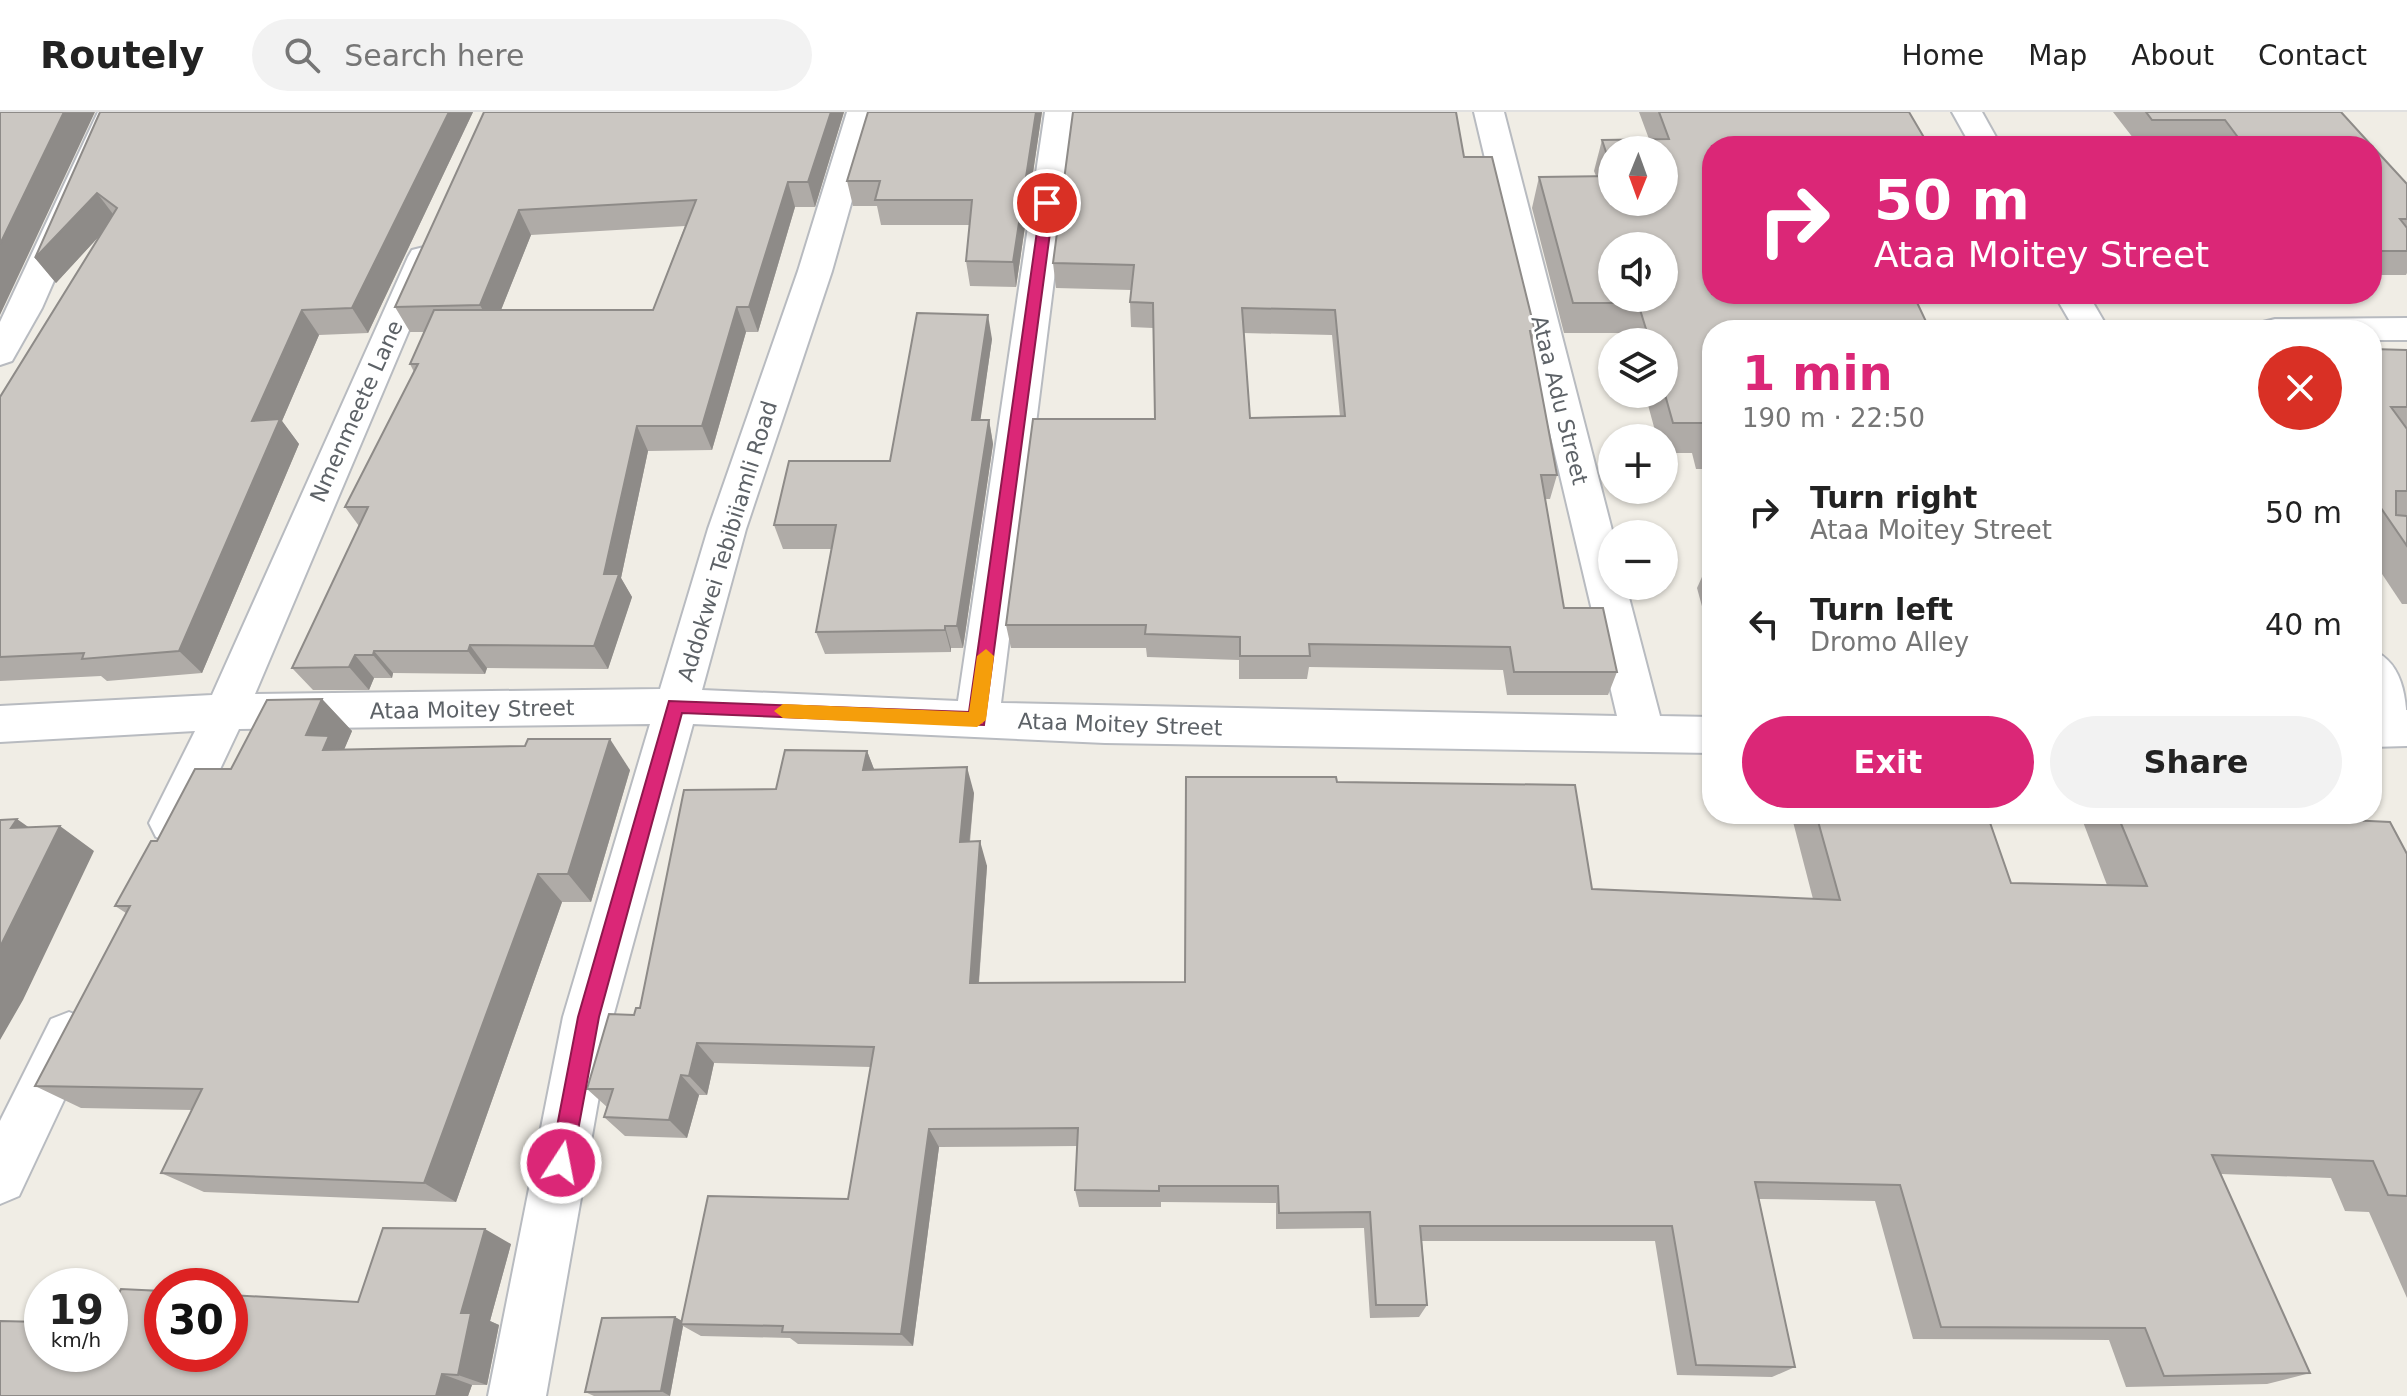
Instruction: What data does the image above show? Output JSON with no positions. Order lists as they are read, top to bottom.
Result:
{
  "streets": {
    "street": [
      "Ataa Adu Street",
      "Nmenmeete Lane",
      "Addokwei Tebibiiamli Road",
      "Ataa Moitey Street"
    ]
  },
  "crossings": [
    ["Ataa Adu Street", "Ataa Moitey Street"],
    ["Nmenmeete Lane", "Ataa Moitey Street"],
    ["Addokwei Tebibiiamli Road", "Ataa Moitey Street"]
  ],
  "north": "bottom",
  "page": {
    "header": "Routely",
    "search": "Search here",
    "nav": [
      "Home",
      "Map",
      "About",
      "Contact"
    ],
    "map_buttons": ["+", "−"],
    "turn": ["50 m", "Ataa Moitey Street"],
    "heading": ["1 min", "190 m · 22:50"],
    "list": [
      {
        "name": "Turn right",
        "note": "Ataa Moitey Street",
        "value": "50 m"
      },
      {
        "name": "Turn left",
        "note": "Dromo Alley",
        "value": "40 m"
      }
    ],
    "buttons": ["Exit", "Share"],
    "speed": "19 km/h",
    "limit": "30"
  }
}
